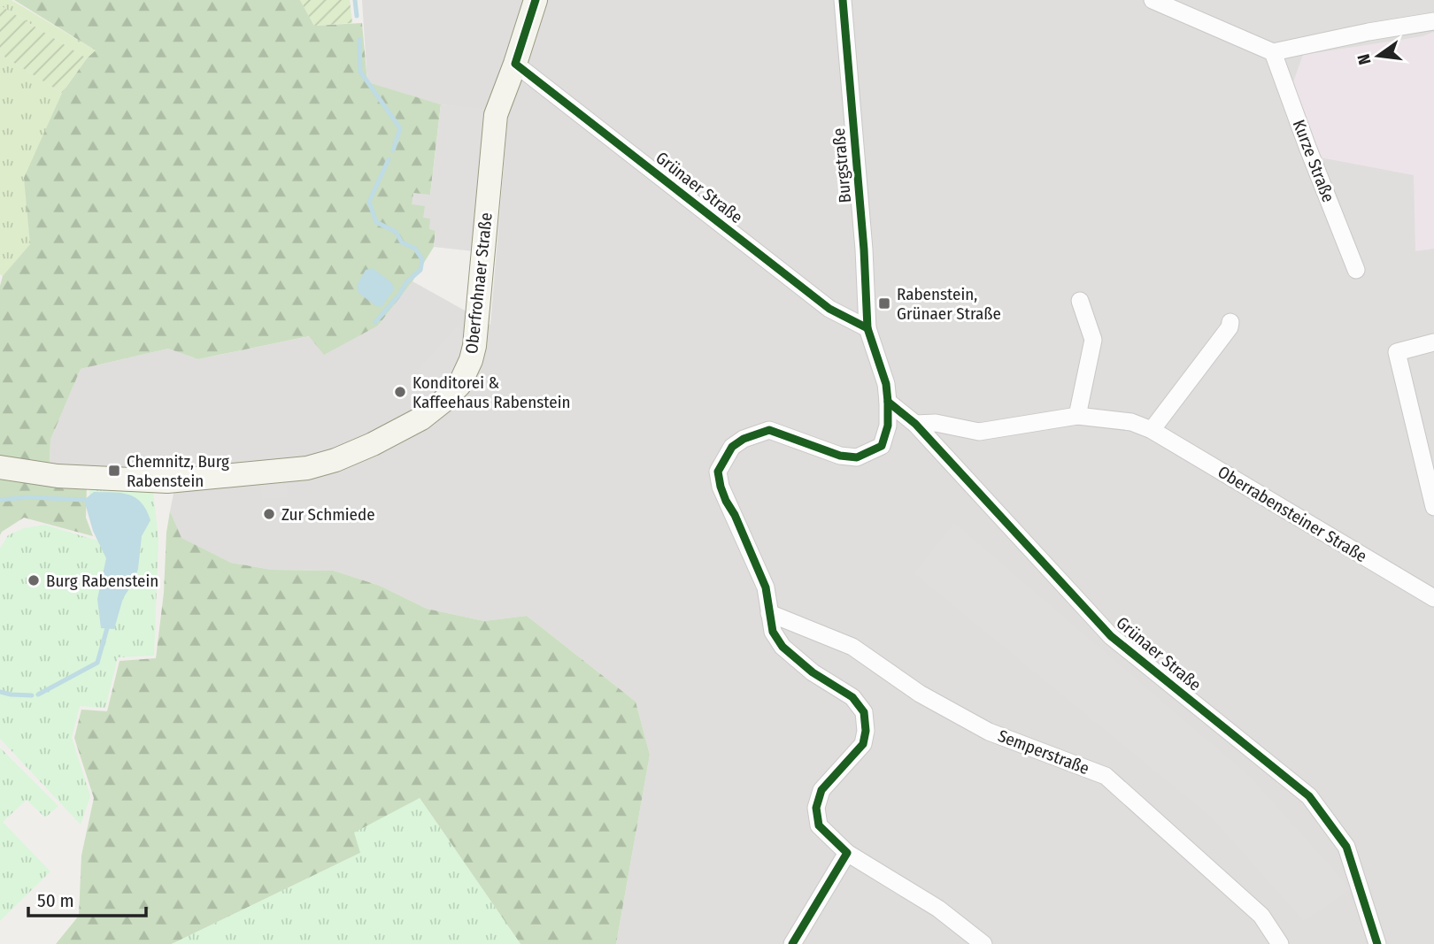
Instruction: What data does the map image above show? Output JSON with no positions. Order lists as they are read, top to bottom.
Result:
{
  "streets": {
    "main road": ["Oberfrohnaer Straße"],
    "street": [
      "Kurze Straße",
      "Burgstraße",
      "Grünaer Straße",
      "Oberrabensteiner Straße",
      "Semperstraße"
    ]
  },
  "crossings": [
    ["Burgstraße", "Grünaer Straße"],
    ["Burgstraße", "Semperstraße"],
    ["Grünaer Straße", "Oberfrohnaer Straße"],
    ["Grünaer Straße", "Oberrabensteiner Straße"]
  ],
  "places": {
    "transit": ["Rabenstein, Grünaer Straße", "Chemnitz, Burg Rabenstein"],
    "other": ["Konditorei & Kaffeehaus Rabenstein", "Zur Schmiede", "Burg Rabenstein"]
  },
  "scale_bar": "50 m",
  "north": "left"
}
